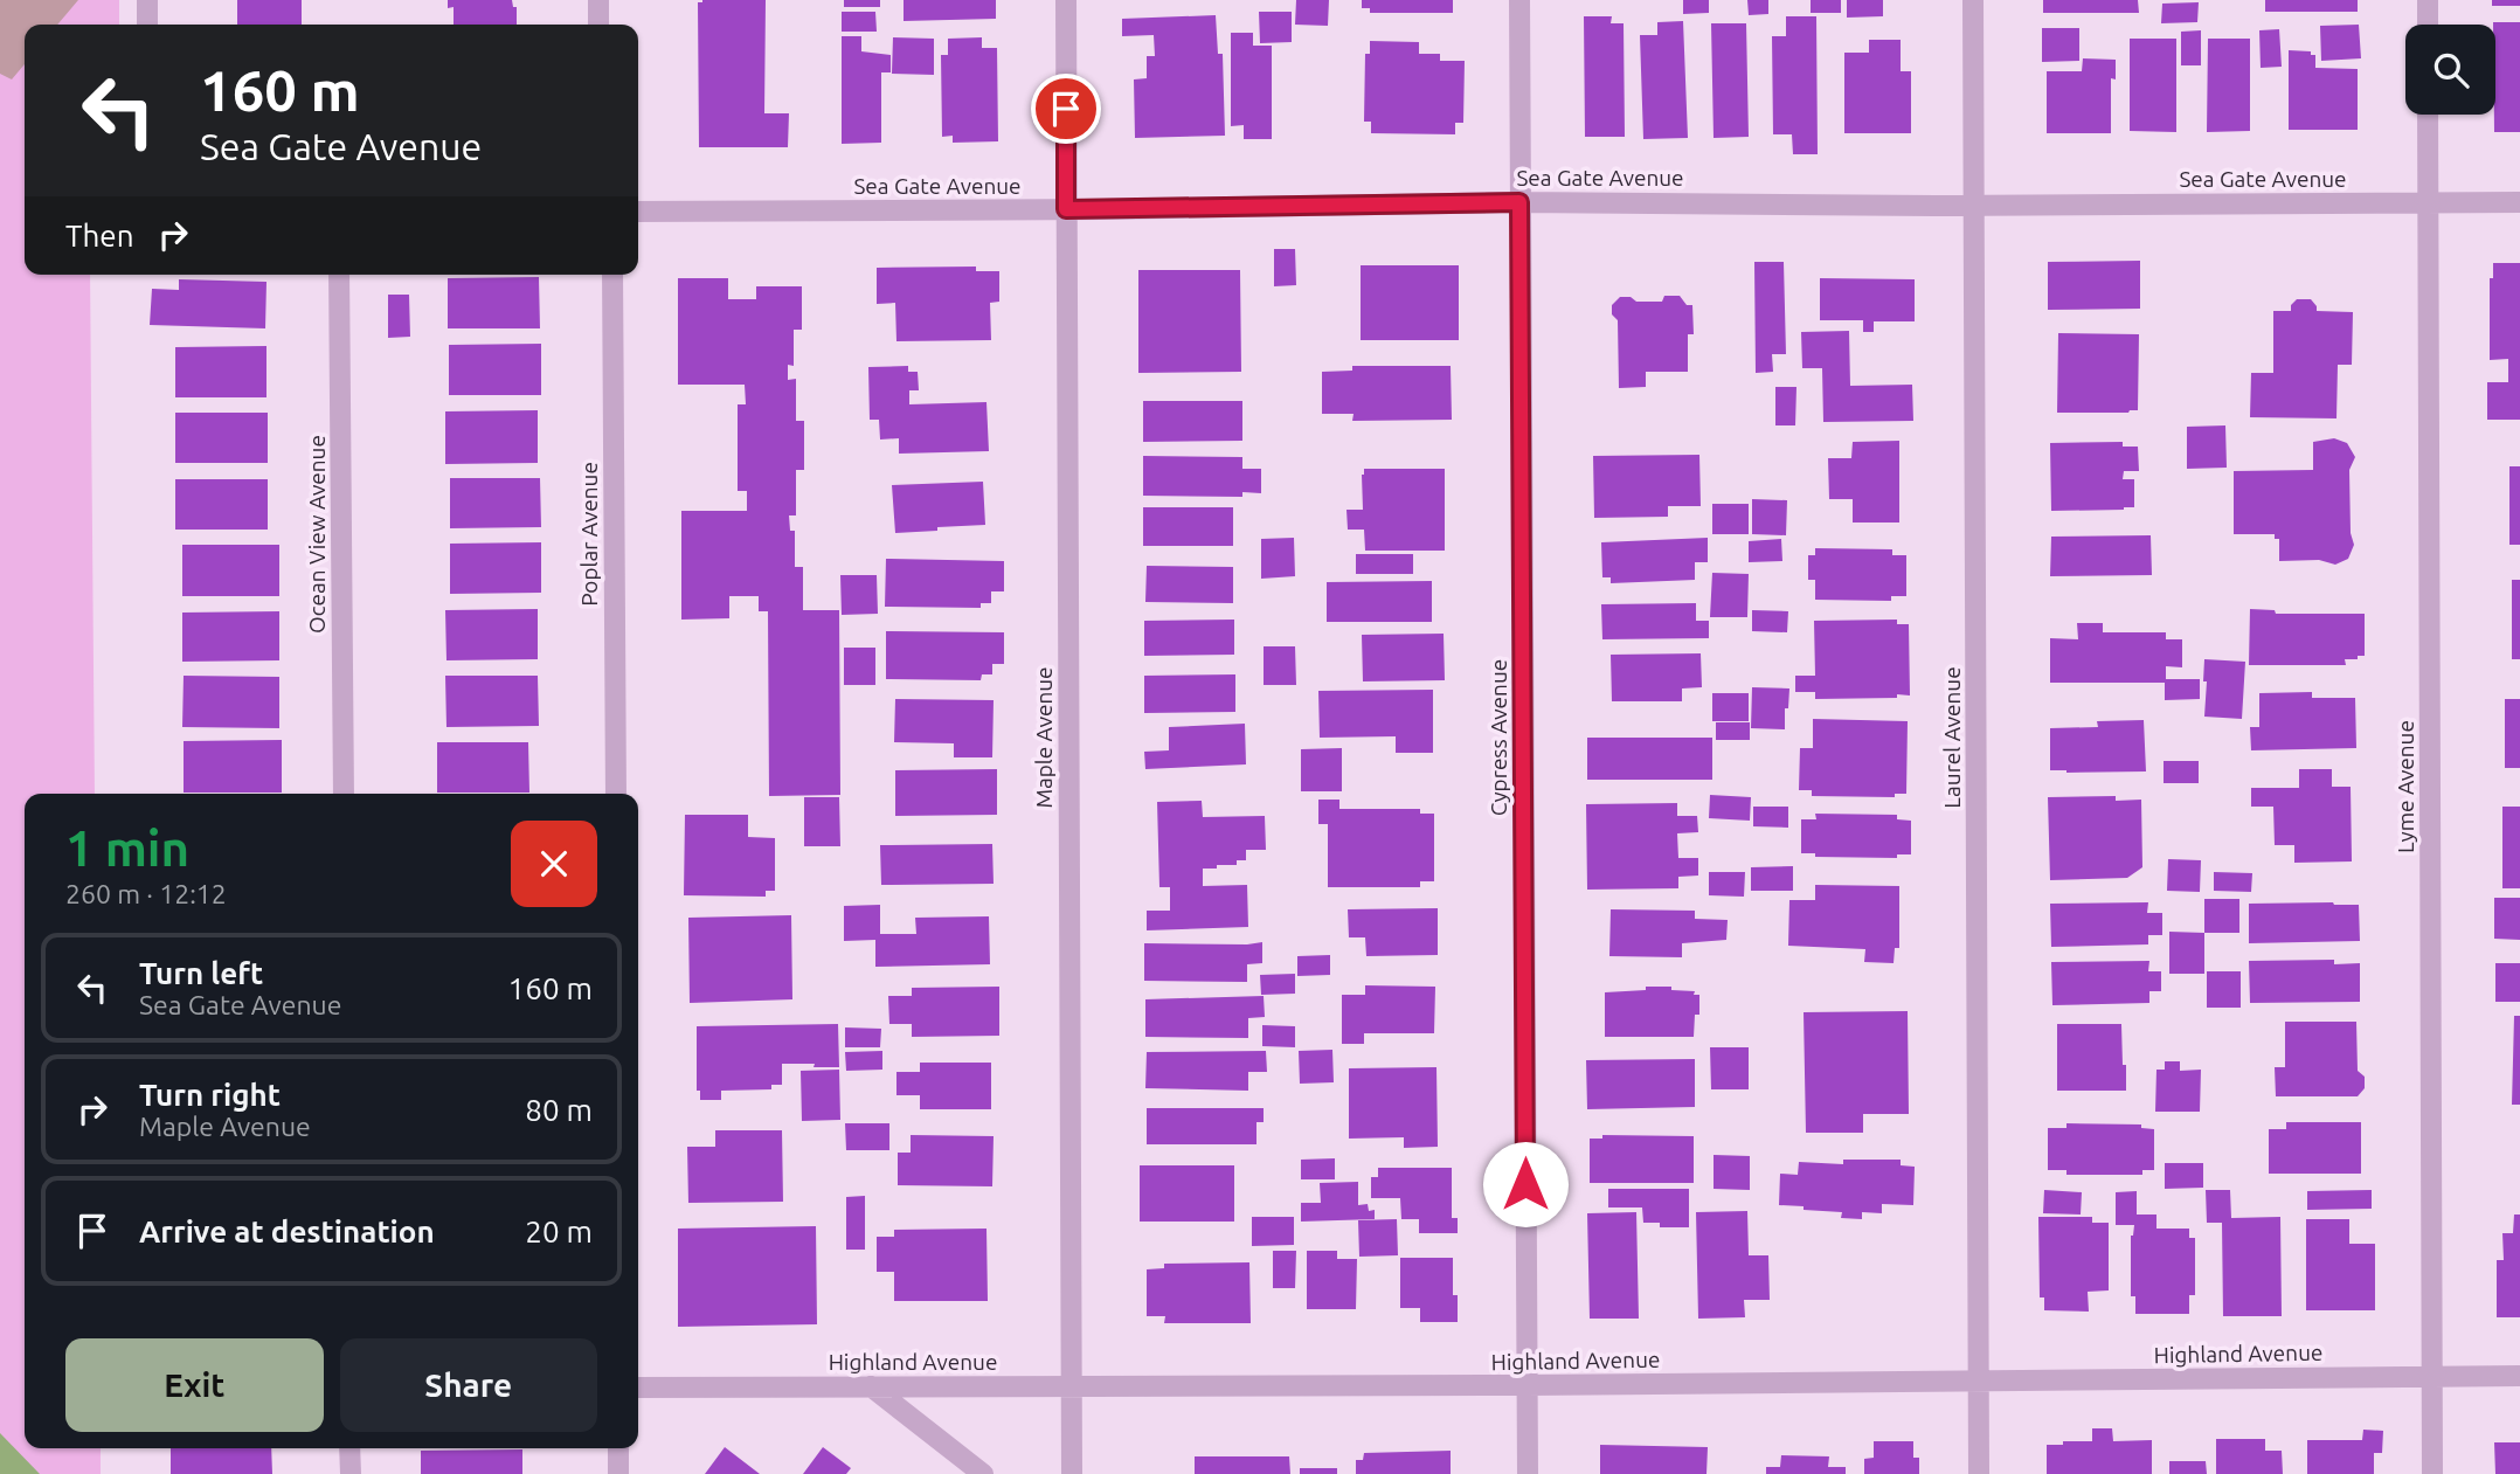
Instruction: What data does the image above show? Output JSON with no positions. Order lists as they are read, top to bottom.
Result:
{
  "streets": {
    "street": [
      "Sea Gate Avenue",
      "Ocean View Avenue",
      "Poplar Avenue",
      "Maple Avenue",
      "Cypress Avenue",
      "Laurel Avenue",
      "Lyme Avenue",
      "Highland Avenue"
    ]
  },
  "crossings": [
    ["Sea Gate Avenue", "Maple Avenue"],
    ["Sea Gate Avenue", "Cypress Avenue"],
    ["Sea Gate Avenue", "Laurel Avenue"],
    ["Sea Gate Avenue", "Lyme Avenue"],
    ["Maple Avenue", "Highland Avenue"],
    ["Cypress Avenue", "Highland Avenue"],
    ["Laurel Avenue", "Highland Avenue"],
    ["Lyme Avenue", "Highland Avenue"]
  ],
  "page": {
    "turn": ["160 m", "Sea Gate Avenue"],
    "then": "Then",
    "heading": ["1 min", "260 m · 12:12"],
    "list": [
      {
        "name": "Turn left",
        "note": "Sea Gate Avenue",
        "value": "160 m"
      },
      {
        "name": "Turn right",
        "note": "Maple Avenue",
        "value": "80 m"
      },
      {
        "name": "Arrive at destination",
        "value": "20 m"
      }
    ],
    "buttons": ["Exit", "Share"]
  }
}
